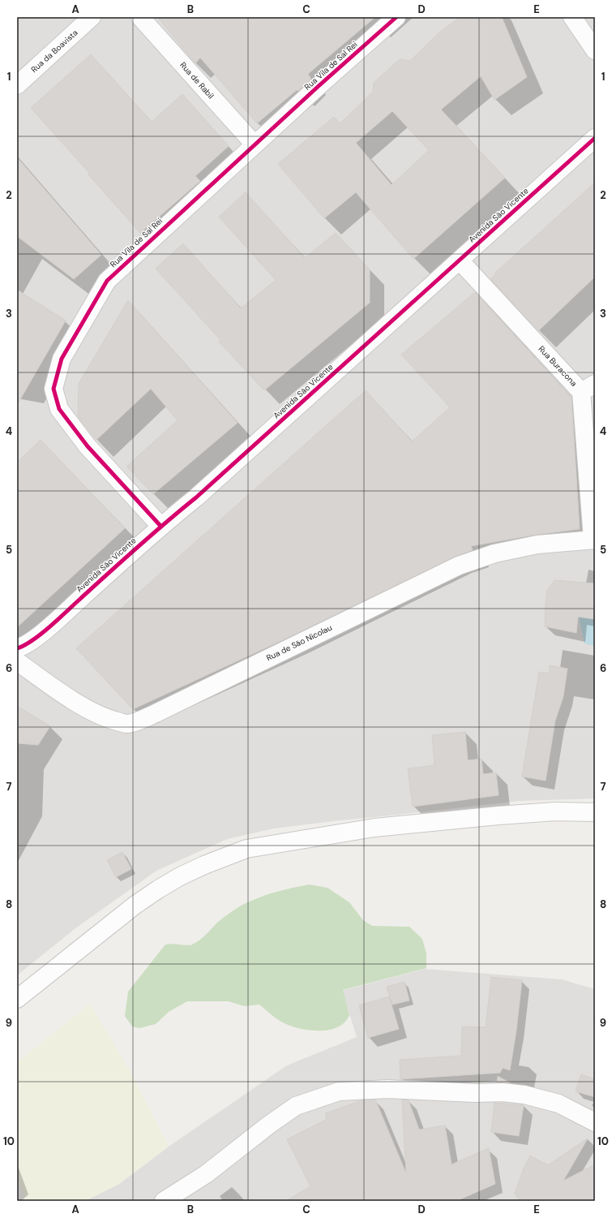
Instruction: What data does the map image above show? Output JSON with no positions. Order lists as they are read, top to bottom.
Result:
{
  "streets": {
    "street": [
      "Rua da Boavista",
      "Rua Vila de Sal Rei",
      "Rua de Rabil",
      "Avenida São Vicente",
      "Rua Buracona",
      "Rua de São Nicolau"
    ]
  },
  "crossings": [
    ["Rua Vila de Sal Rei", "Rua de Rabil"],
    ["Rua Vila de Sal Rei", "Avenida São Vicente"],
    ["Avenida São Vicente", "Rua Buracona"],
    ["Rua Buracona", "Rua de São Nicolau"]
  ],
  "grid": {
    "columns": [
      "A",
      "B",
      "C",
      "D",
      "E"
    ],
    "rows": [
      "1",
      "2",
      "3",
      "4",
      "5",
      "6",
      "7",
      "8",
      "9",
      "10"
    ]
  }
}
